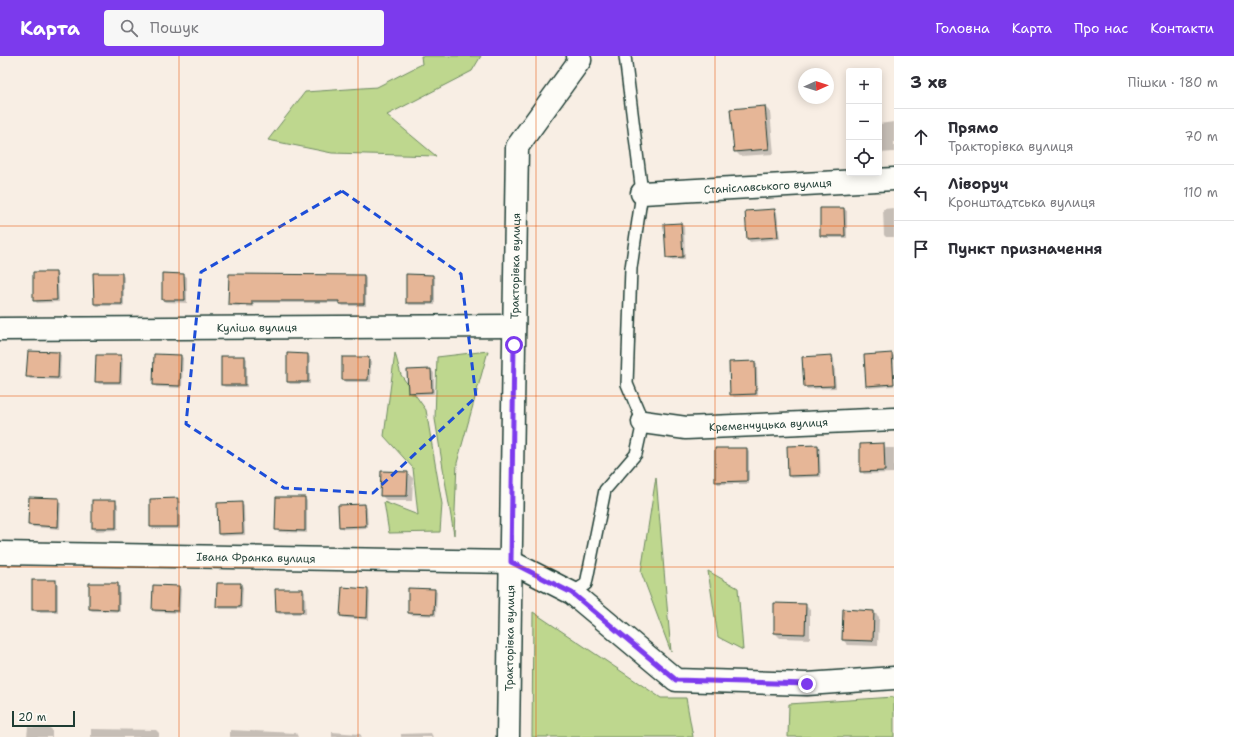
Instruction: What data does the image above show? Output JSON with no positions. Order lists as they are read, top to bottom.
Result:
{
  "streets": {
    "street": [
      "Станіславського вулиця",
      "Тракторівка вулиця",
      "Куліша вулиця",
      "Кременчуцька вулиця",
      "Івана Франка вулиця"
    ]
  },
  "crossings": [
    ["Тракторівка вулиця", "Куліша вулиця"],
    ["Тракторівка вулиця", "Івана Франка вулиця"]
  ],
  "scale_bar": "20 m",
  "north": "right",
  "page": {
    "header": "Карта",
    "search": "Пошук",
    "nav": [
      "Головна",
      "Карта",
      "Про нас",
      "Контакти"
    ],
    "heading": ["3 хв", "Пішки · 180 m"],
    "map_buttons": ["+", "−"],
    "list": [
      ["Прямо", "Тракторівка вулиця", "70 m"],
      ["Ліворуч", "Кронштадтська вулиця", "110 m"],
      "Пункт призначення"
    ],
    "scale": "20 m"
  }
}
